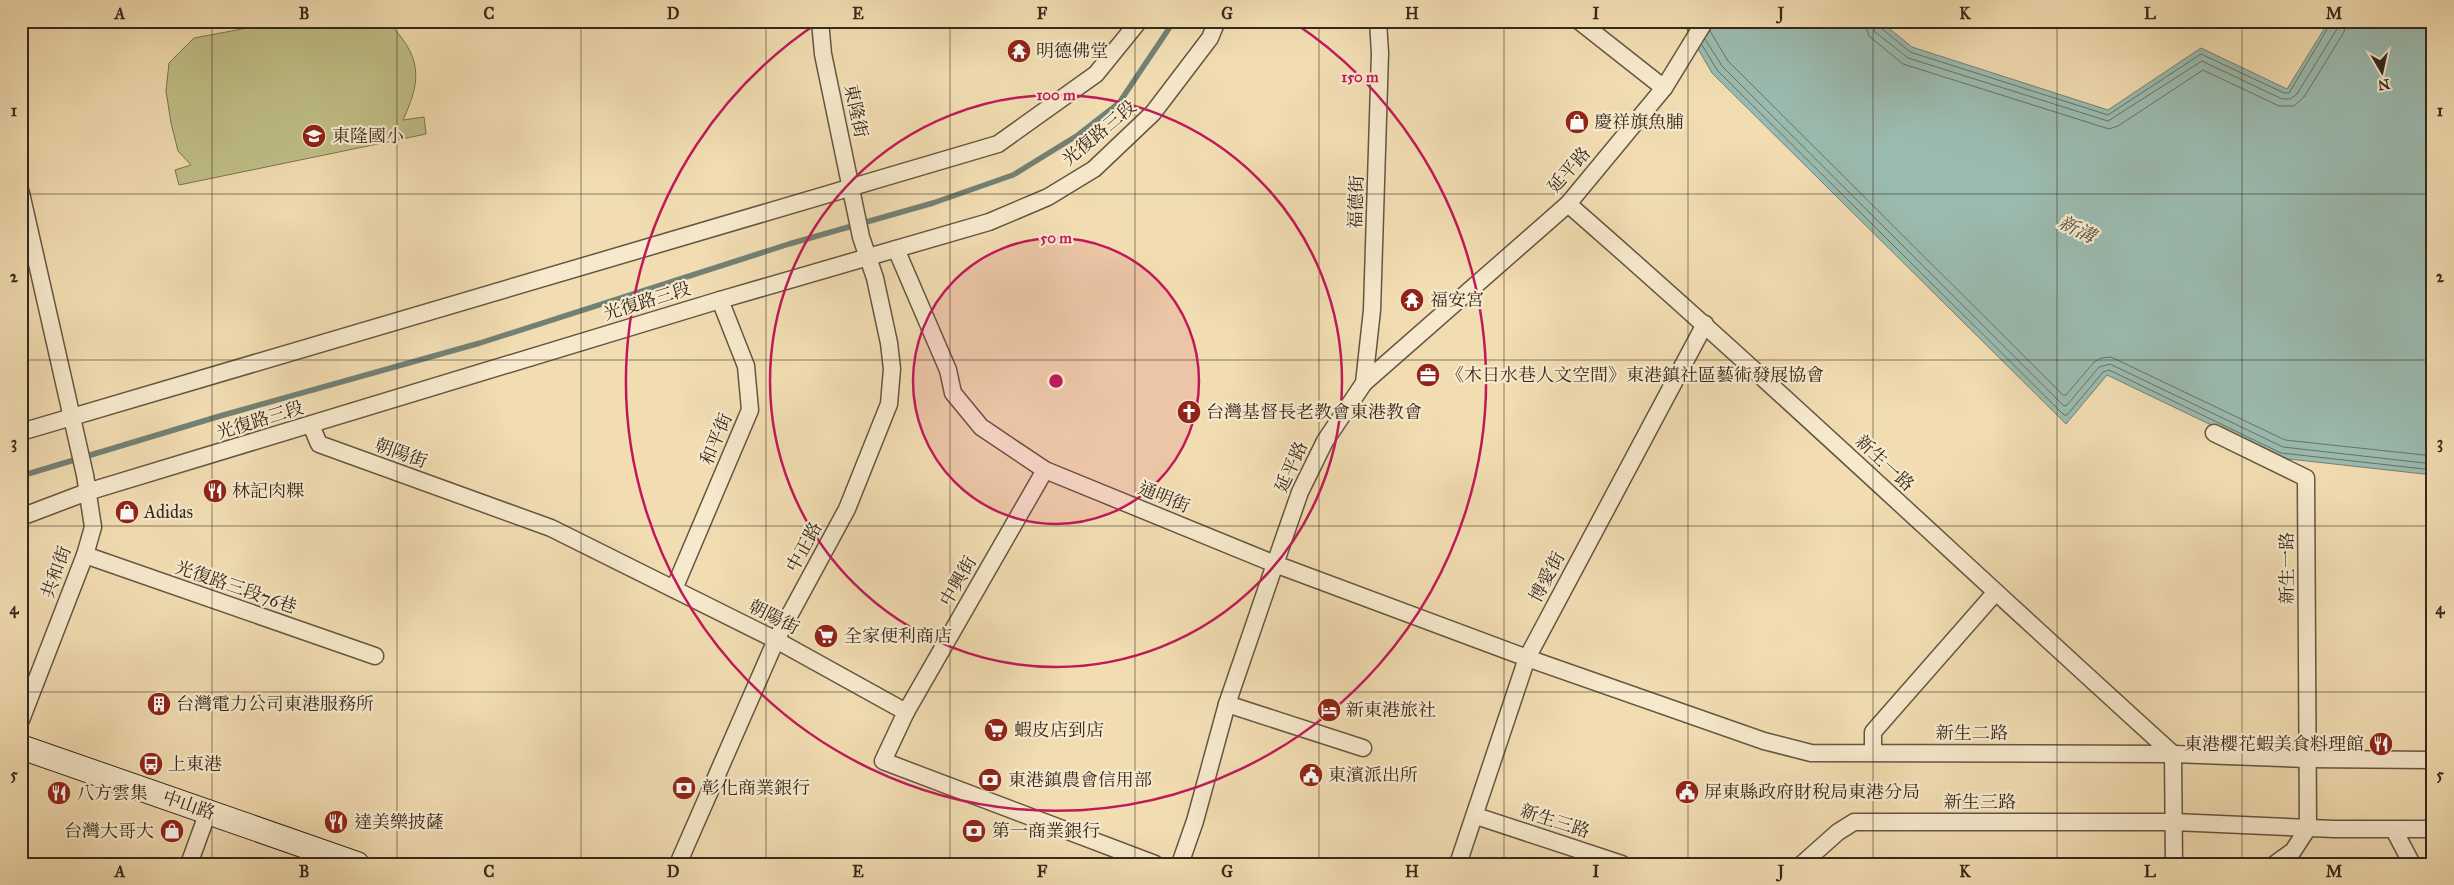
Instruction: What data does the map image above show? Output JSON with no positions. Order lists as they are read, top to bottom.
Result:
{
  "streets": {
    "main road": ["中山路"],
    "street": [
      "東隆街",
      "光復路三段",
      "延平路",
      "福德街",
      "和平街",
      "朝陽街",
      "新生一路",
      "通明街",
      "中正路",
      "共和街",
      "博愛街",
      "中興街",
      "光復路三段76巷",
      "新生二路",
      "新生三路"
    ]
  },
  "crossings": [
    ["東隆街", "中正路"],
    ["光復路三段", "和平街"],
    ["光復路三段", "朝陽街"],
    ["光復路三段", "通明街"],
    ["光復路三段", "中正路"],
    ["光復路三段", "共和街"],
    ["延平路", "福德街"],
    ["延平路", "新生一路"],
    ["延平路", "通明街"],
    ["和平街", "朝陽街"],
    ["朝陽街", "中正路"],
    ["朝陽街", "中興街"],
    ["新生一路", "博愛街"],
    ["新生一路", "新生二路"],
    ["通明街", "博愛街"],
    ["通明街", "中興街"],
    ["通明街", "新生二路"],
    ["共和街", "光復路三段76巷"],
    ["博愛街", "新生二路"],
    ["博愛街", "新生三路"]
  ],
  "water": ["新溝"],
  "places": {
    "temple": ["明德佛堂", "福安宮"],
    "shop": ["慶祥旗魚脯", "Adidas", "台灣大哥大"],
    "school or university": ["東隆國小"],
    "office": ["《木日水巷人文空間》東港鎮社區藝術發展協會"],
    "church": ["台灣基督長老教會東港教會"],
    "restaurant": [
      "林記肉粿",
      "東港櫻花蝦美食料理館",
      "八方雲集",
      "達美樂披薩"
    ],
    "supermarket": ["全家便利商店", "蝦皮店到店"],
    "building": ["台灣電力公司東港服務所"],
    "hotel": ["新東港旅社"],
    "bus stop": ["上東港"],
    "public building": ["東濱派出所", "屏東縣政府財稅局東港分局"],
    "bank": ["東港鎮農會信用部", "彰化商業銀行", "第一商業銀行"]
  },
  "north": "bottom",
  "grid": {
    "columns": [
      "A",
      "B",
      "C",
      "D",
      "E",
      "F",
      "G",
      "H",
      "I",
      "J",
      "K",
      "L",
      "M"
    ],
    "rows": [
      "1",
      "2",
      "3",
      "4",
      "5"
    ]
  },
  "rings": ["150 m", "100 m", "50 m"]
}
